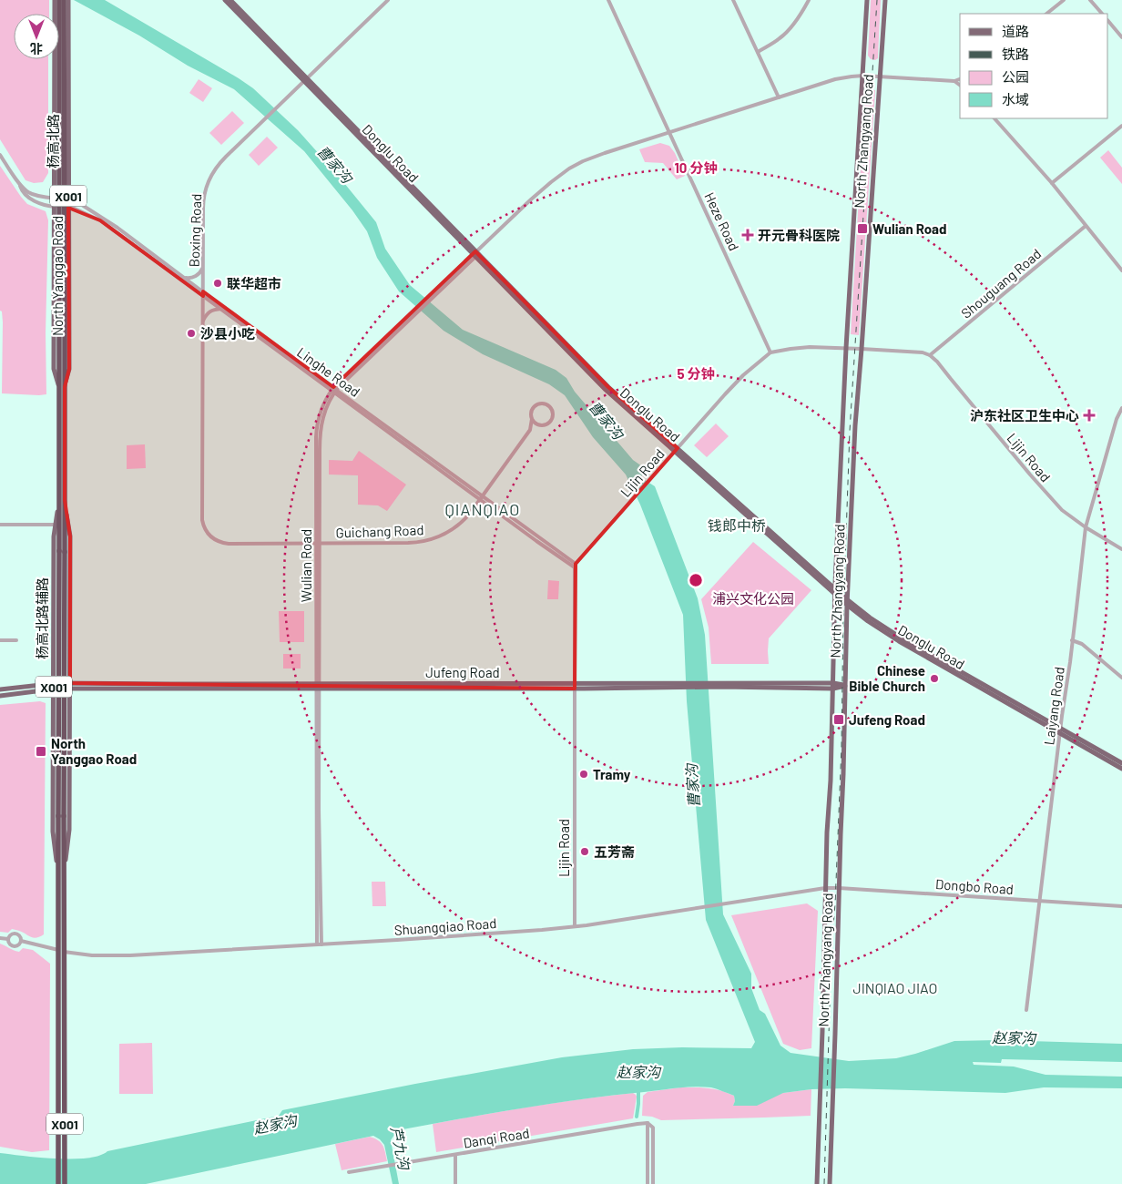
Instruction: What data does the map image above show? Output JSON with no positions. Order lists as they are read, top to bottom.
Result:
{
  "streets": {
    "highway": ["杨高北路", "X001", "North Yanggao Road"],
    "main road": [
      "North Zhangyang Road",
      "Donglu Road",
      "杨高北路辅路",
      "Jufeng Road"
    ],
    "street": [
      "Heze Road",
      "Boxing Road",
      "Shouguang Road",
      "Linghe Road",
      "Lijin Road",
      "Guichang Road",
      "Wulian Road",
      "Laiyang Road",
      "Dongbo Road",
      "Shuangqiao Road",
      "Danqi Road"
    ]
  },
  "crossings": [
    ["杨高北路", "North Yanggao Road"],
    ["North Zhangyang Road", "Donglu Road"],
    ["North Zhangyang Road", "Lijin Road"],
    ["North Zhangyang Road", "Wulian Road"],
    ["North Zhangyang Road", "Jufeng Road"],
    ["North Zhangyang Road", "Dongbo Road"],
    ["North Zhangyang Road", "Shuangqiao Road"],
    ["Donglu Road", "Boxing Road"],
    ["Donglu Road", "Lijin Road"],
    ["Donglu Road", "Wulian Road"],
    ["Donglu Road", "Laiyang Road"],
    ["Heze Road", "Lijin Road"],
    ["Heze Road", "Wulian Road"],
    ["Boxing Road", "Linghe Road"],
    ["Boxing Road", "Guichang Road"],
    ["North Yanggao Road", "Linghe Road"],
    ["North Yanggao Road", "杨高北路辅路"],
    ["North Yanggao Road", "Shuangqiao Road"],
    ["Shouguang Road", "Lijin Road"],
    ["Linghe Road", "Lijin Road"],
    ["Linghe Road", "Guichang Road"],
    ["Linghe Road", "Wulian Road"],
    ["Lijin Road", "Jufeng Road"],
    ["Lijin Road", "Laiyang Road"],
    ["Lijin Road", "Shuangqiao Road"],
    ["Guichang Road", "Wulian Road"],
    ["Wulian Road", "Jufeng Road"],
    ["Wulian Road", "Shuangqiao Road"],
    ["杨高北路辅路", "Jufeng Road"],
    ["Laiyang Road", "Dongbo Road"],
    ["Dongbo Road", "Shuangqiao Road"]
  ],
  "districts": ["QIANQIAO", "钱郎中桥", "JINQIAO JIAO"],
  "water": ["曹家沟", "赵家沟", "芦九沟"],
  "parks": ["浦兴文化公园"],
  "places": {
    "transit": ["Wulian Road", "Jufeng Road", "North Yanggao Road"],
    "health": ["开元骨科医院", "沪东社区卫生中心"],
    "other": [
      "联华超市",
      "沙县小吃",
      "Chinese Bible Church",
      "Tramy",
      "五芳斋"
    ]
  },
  "legend": [
    "道路",
    "铁路",
    "公园",
    "水域"
  ],
  "north": "bottom",
  "rings": ["10 分钟", "5 分钟"]
}
